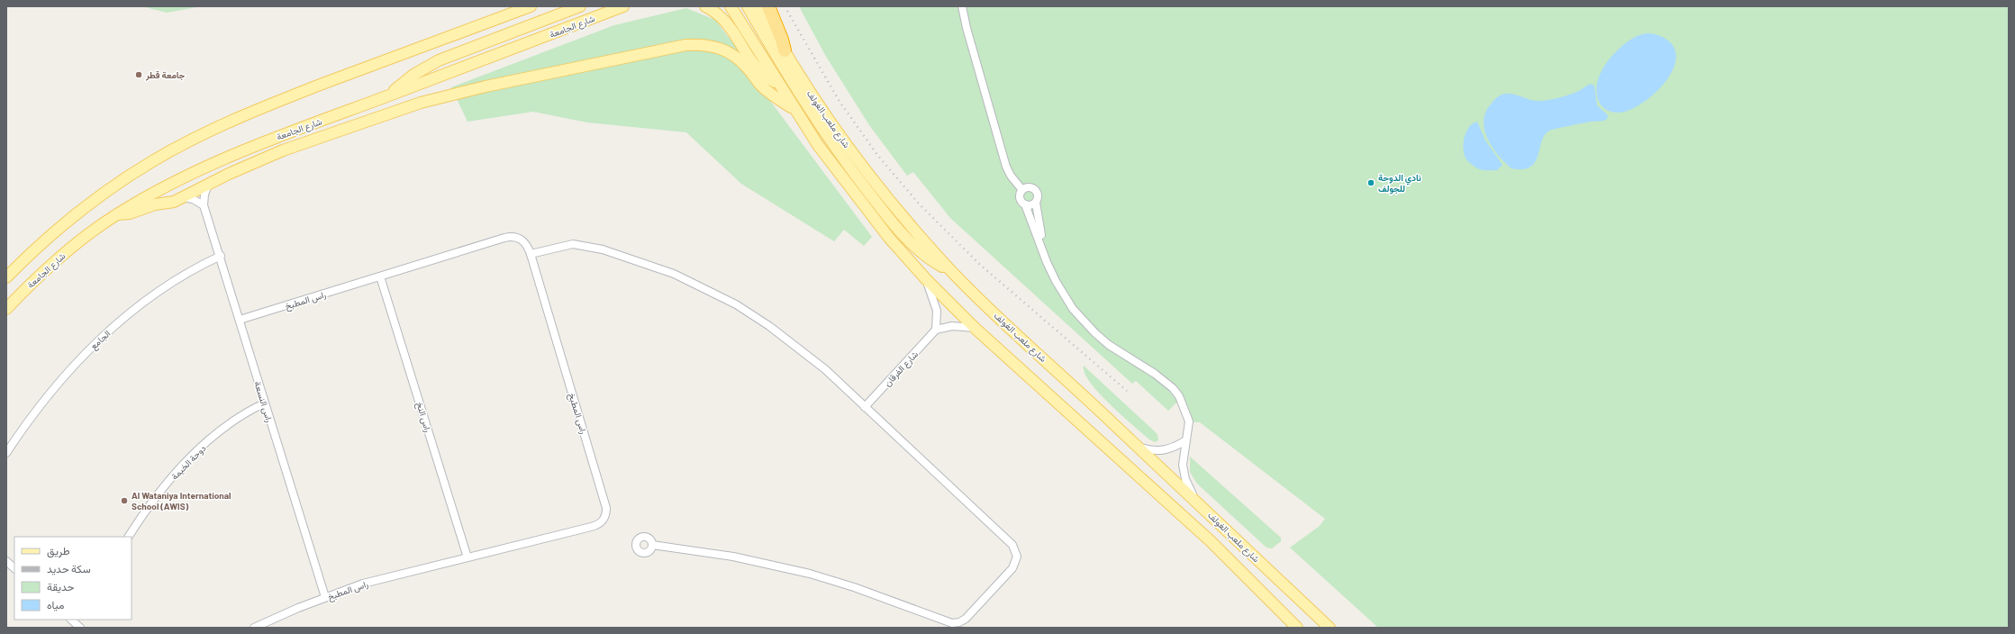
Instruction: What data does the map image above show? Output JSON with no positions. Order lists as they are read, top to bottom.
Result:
{
  "streets": {
    "main road": ["شارع الجامعة", "شارع ملعب الغولف"],
    "street": [
      "راس المطبخ",
      "الجامع",
      "شارع الفرقان",
      "راس النسعة",
      "راس النخ",
      "دوحة الخيمة"
    ]
  },
  "crossings": [
    ["راس المطبخ", "راس النسعة"],
    ["راس المطبخ", "راس النخ"],
    ["الجامع", "راس النسعة"],
    ["راس النسعة", "دوحة الخيمة"]
  ],
  "places": ["جامعة قطر", "نادي الدوحة للجولف", "Al Wataniya International School (AWIS)"],
  "legend": [
    "طريق",
    "سكة حديد",
    "حديقة",
    "مياه"
  ]
}
